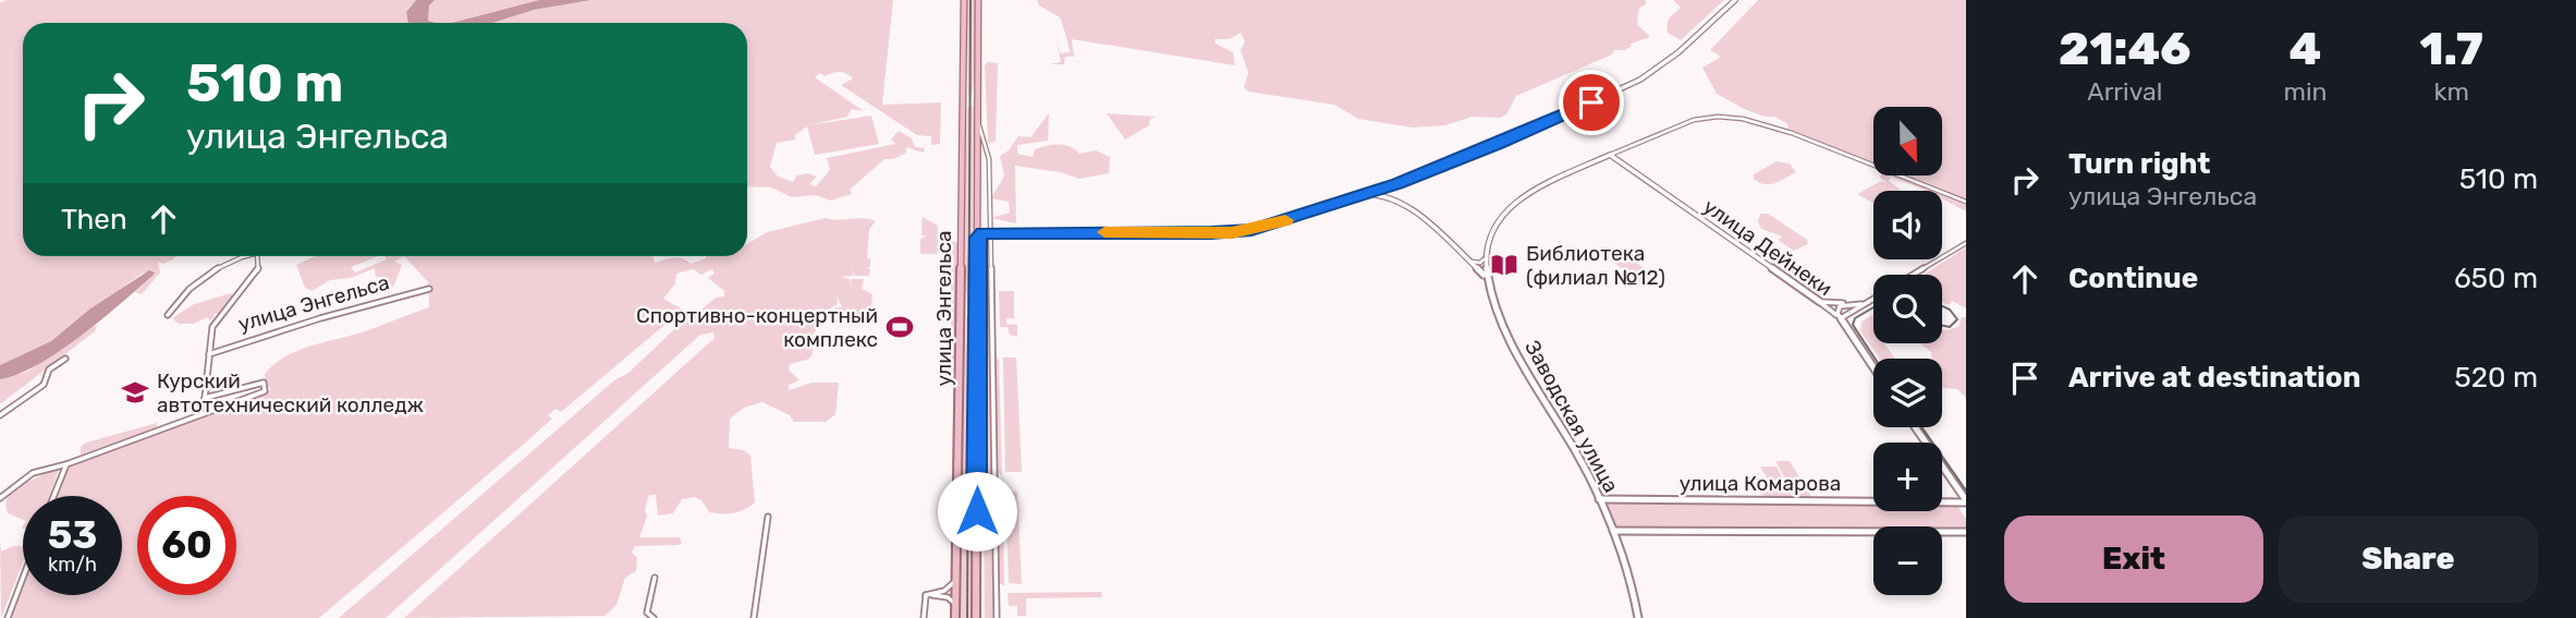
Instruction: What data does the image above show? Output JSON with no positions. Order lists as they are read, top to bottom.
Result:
{
  "streets": {
    "main road": ["улица Энгельса"],
    "street": ["улица Дейнеки", "Заводская улица", "улица Комарова"]
  },
  "crossings": [
    ["улица Дейнеки", "Заводская улица"],
    ["Заводская улица", "улица Комарова"]
  ],
  "places": {
    "library": ["Библиотека (филиал №12)"],
    "sports": ["Спортивно-концертный комплекс"],
    "school or university": ["Курский автотехнический колледж"]
  },
  "north": "bottom",
  "page": {
    "eta": [
      "21:46",
      "Arrival",
      "4",
      "min",
      "1.7",
      "km"
    ],
    "turn": ["510 m", "улица Энгельса"],
    "map_buttons": ["+", "−"],
    "list": [
      {
        "name": "Turn right",
        "note": "улица Энгельса",
        "value": "510 m"
      },
      {
        "name": "Continue",
        "value": "650 m"
      },
      {
        "name": "Arrive at destination",
        "value": "520 m"
      }
    ],
    "then": "Then",
    "speed": "53 km/h",
    "limit": "60",
    "buttons": ["Exit", "Share"]
  }
}
